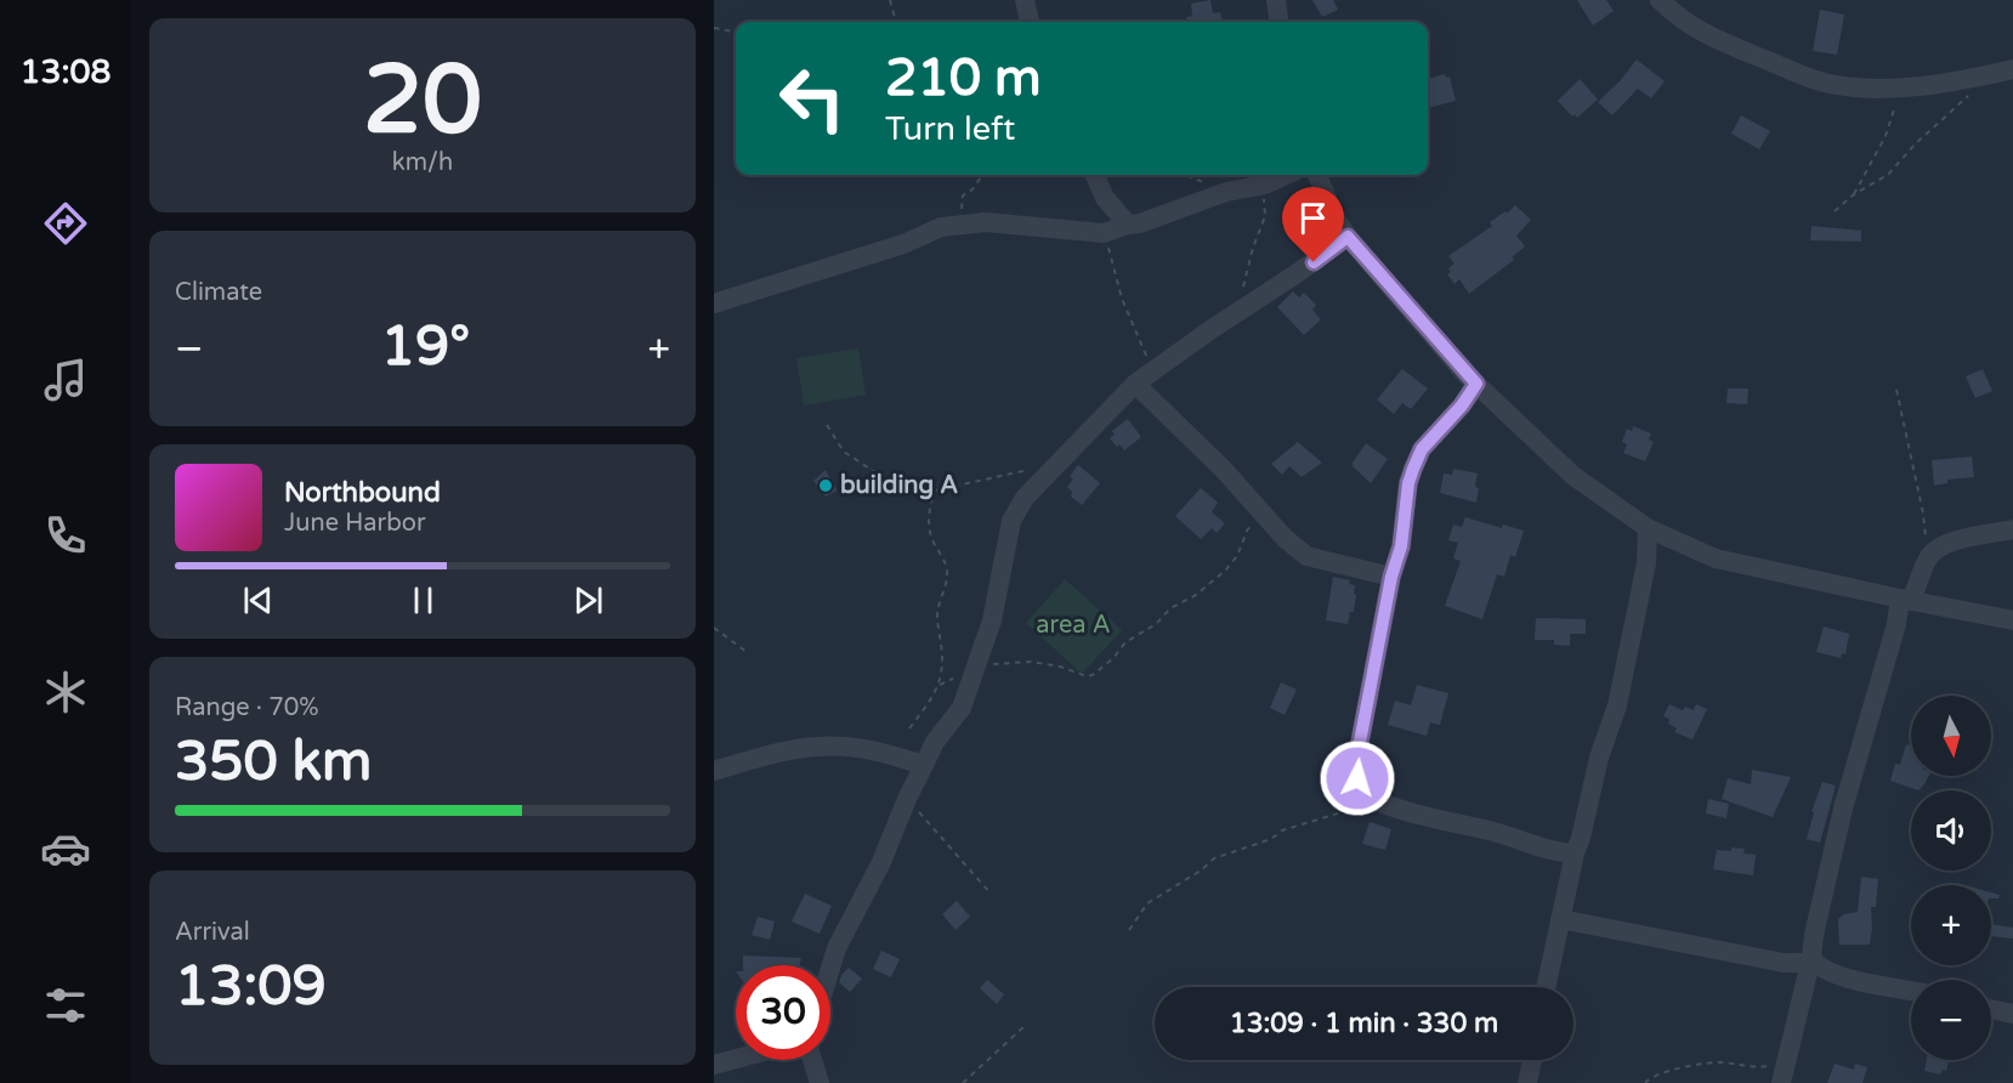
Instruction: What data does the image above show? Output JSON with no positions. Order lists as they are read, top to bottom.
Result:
{
  "parks": ["area A"],
  "places": ["building A"],
  "north": "bottom",
  "page": {
    "tabs": "13:08",
    "tile": [
      ["20", "km/h"],
      "Climate",
      ["Range · 70%", "350 km"],
      ["Arrival", "13:09"]
    ],
    "turn": ["210 m", "Turn left"],
    "heat": ["−", "19°", "+"],
    "song": ["Northbound", "June Harbor"],
    "map_buttons": ["+", "−"],
    "limit": "30",
    "trip": "13:09 · 1 min · 330 m"
  }
}
